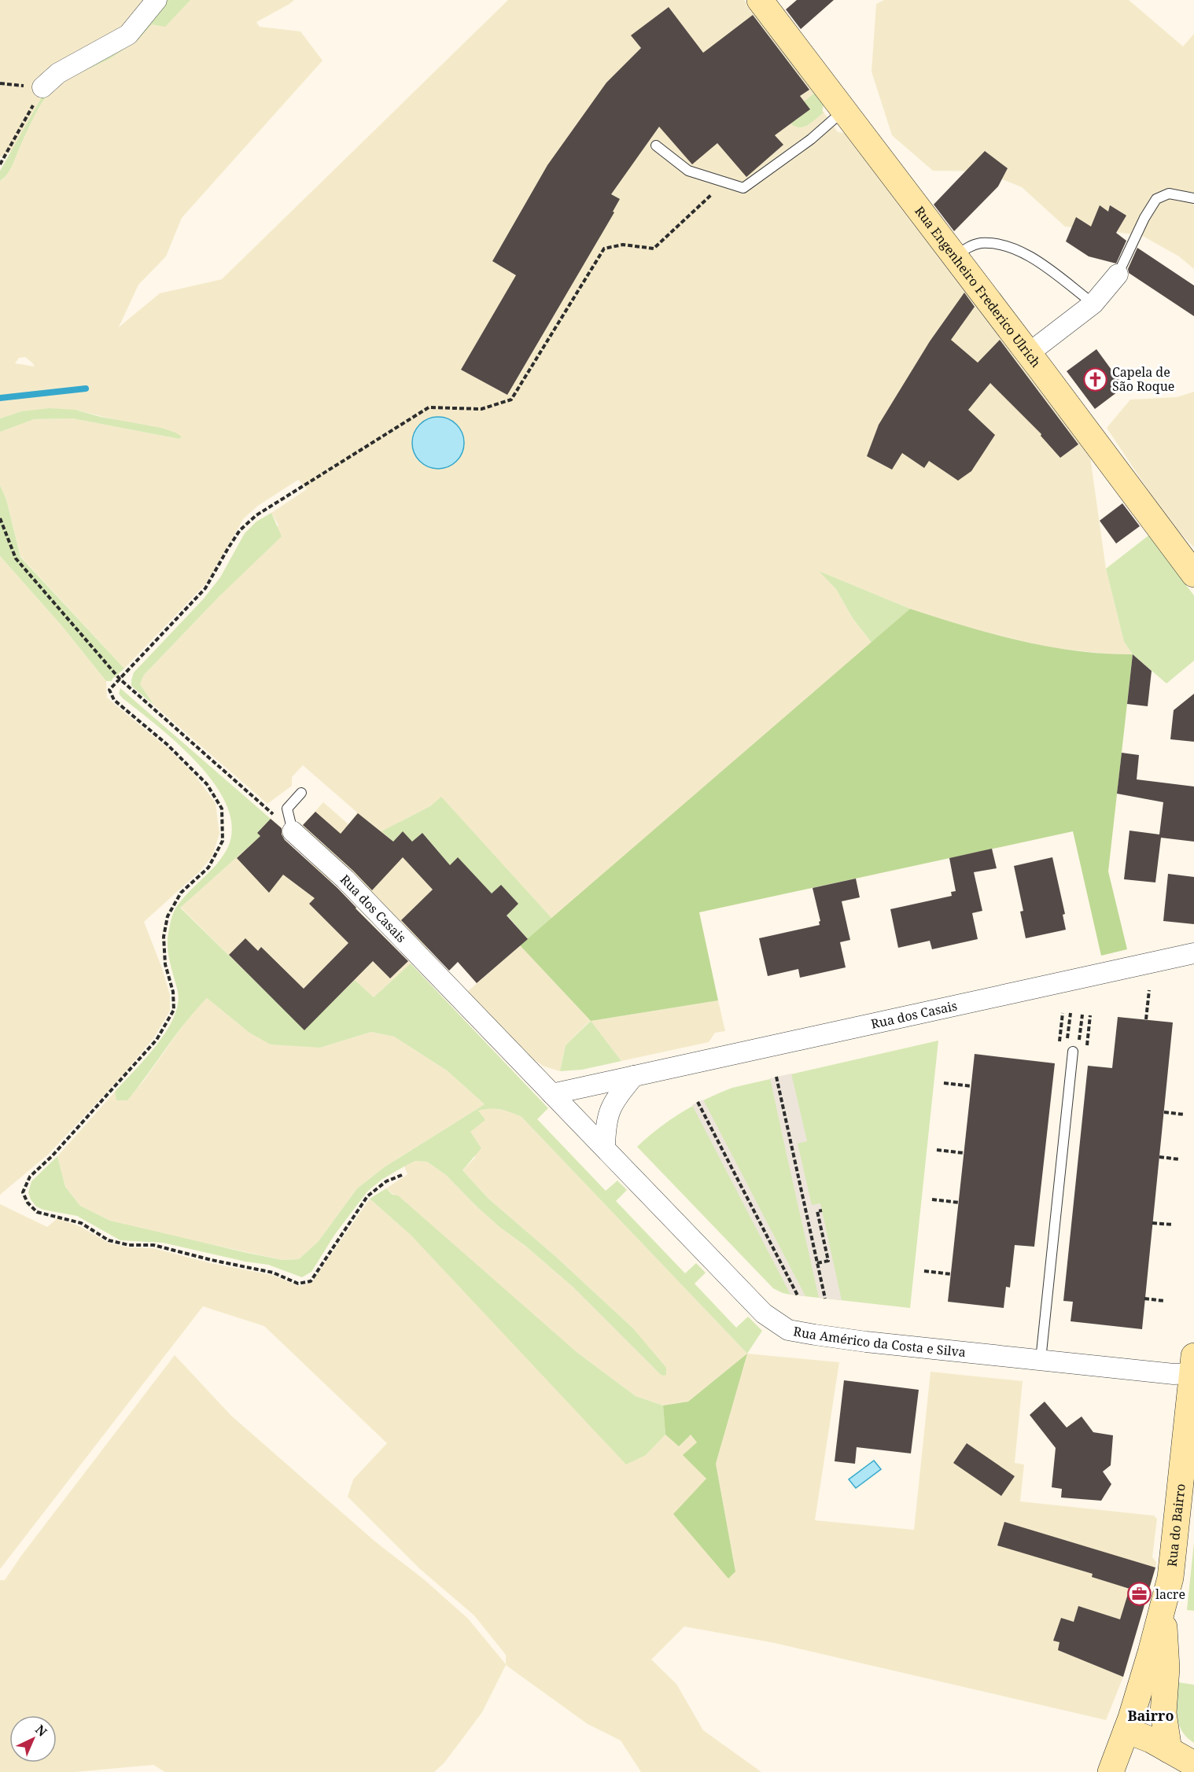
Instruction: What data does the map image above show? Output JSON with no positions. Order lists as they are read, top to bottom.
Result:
{
  "streets": {
    "main road": ["Rua Engenheiro Frederico Ulrich", "Rua do Bairro"],
    "street": ["Rua dos Casais", "Rua Américo da Costa e Silva"]
  },
  "crossings": [
    ["Rua dos Casais", "Rua Américo da Costa e Silva"],
    ["Rua Américo da Costa e Silva", "Rua do Bairro"]
  ],
  "districts": ["Bairro"],
  "places": {
    "church": ["Capela de São Roque"],
    "office": ["lacre"]
  },
  "north": "top right"
}
